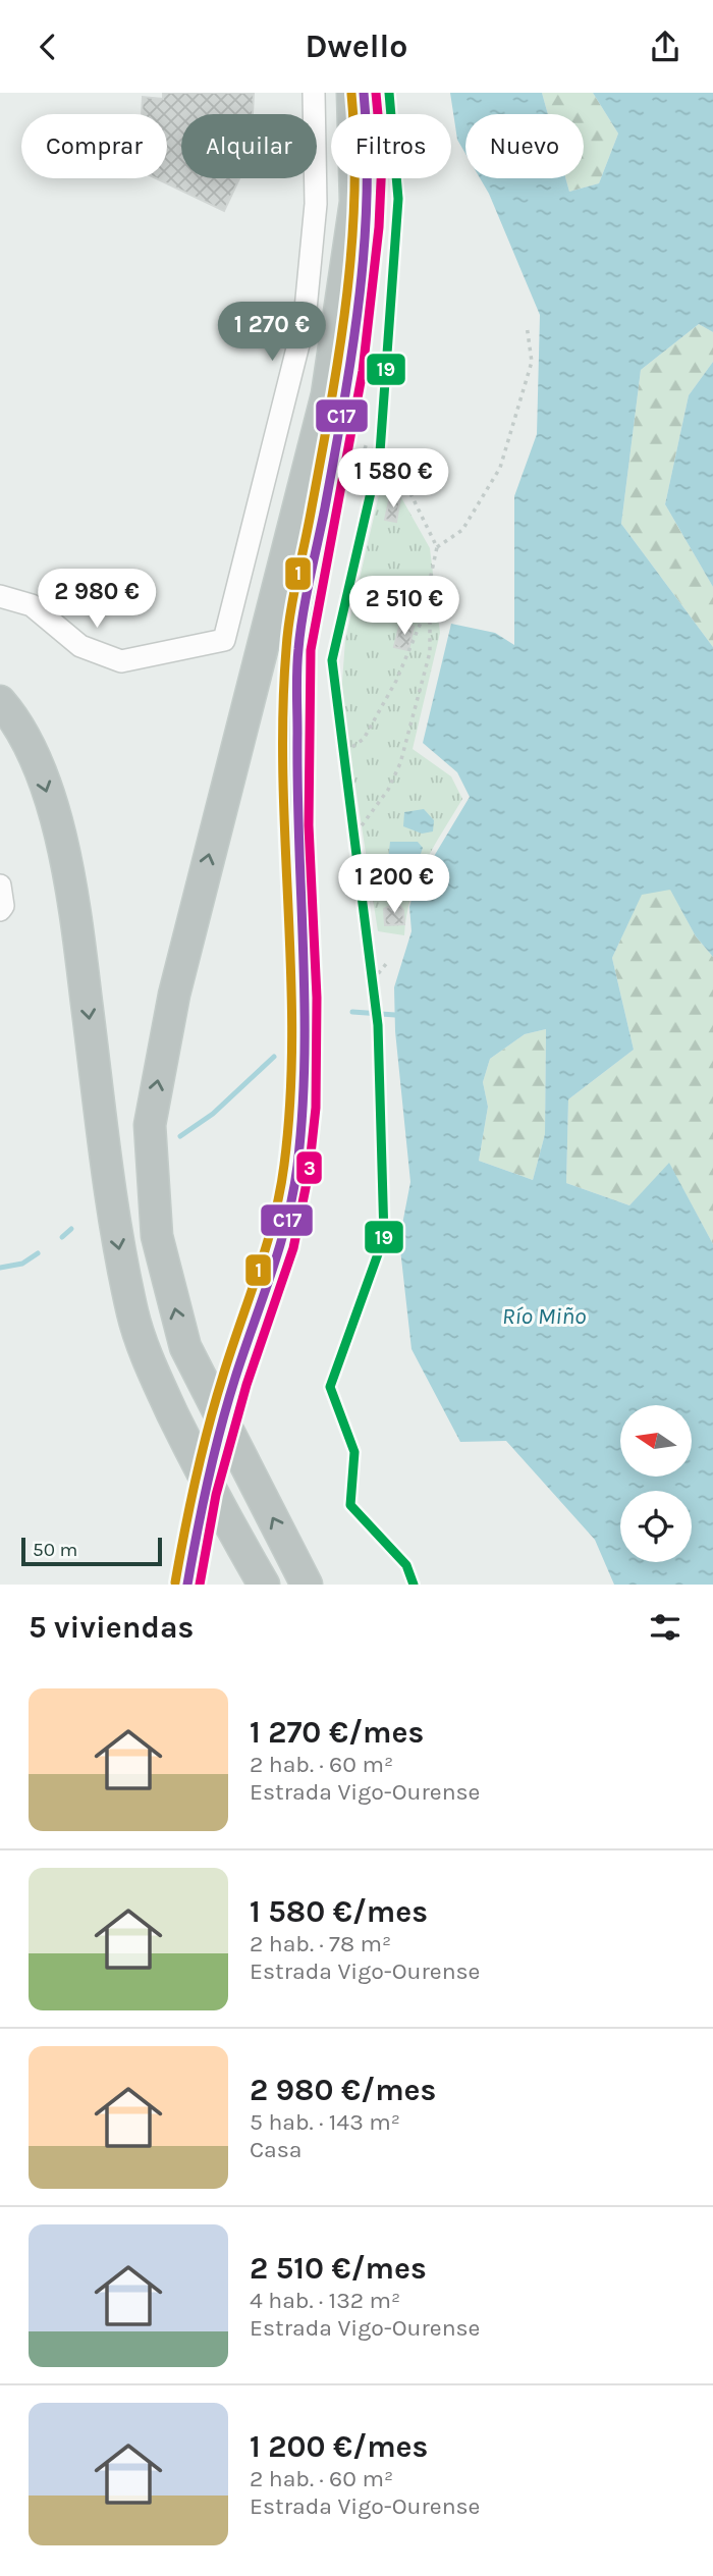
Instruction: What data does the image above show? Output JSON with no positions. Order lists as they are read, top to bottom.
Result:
{
  "water": ["Río Miño"],
  "lines": [
    "transit line C17",
    "transit line 19",
    "transit line 3",
    "transit line 1"
  ],
  "scale_bar": "50 m",
  "north": "left",
  "page": {
    "header": "Dwello",
    "chip": [
      "Comprar",
      "Alquilar",
      "Filtros",
      "Nuevo"
    ],
    "price": [
      "1 270 €",
      "1 580 €",
      "2 980 €",
      "2 510 €",
      "1 200 €"
    ],
    "scale": "50 m",
    "heading": "5 viviendas",
    "list": [
      {
        "name": "1 270 €/mes",
        "note": "2 hab. · 60 m² · Estrada Vigo-Ourense"
      },
      {
        "name": "1 580 €/mes",
        "note": "2 hab. · 78 m² · Estrada Vigo-Ourense"
      },
      {
        "name": "2 980 €/mes",
        "note": "5 hab. · 143 m² · Casa"
      },
      {
        "name": "2 510 €/mes",
        "note": "4 hab. · 132 m² · Estrada Vigo-Ourense"
      },
      {
        "name": "1 200 €/mes",
        "note": "2 hab. · 60 m² · Estrada Vigo-Ourense"
      }
    ]
  }
}
